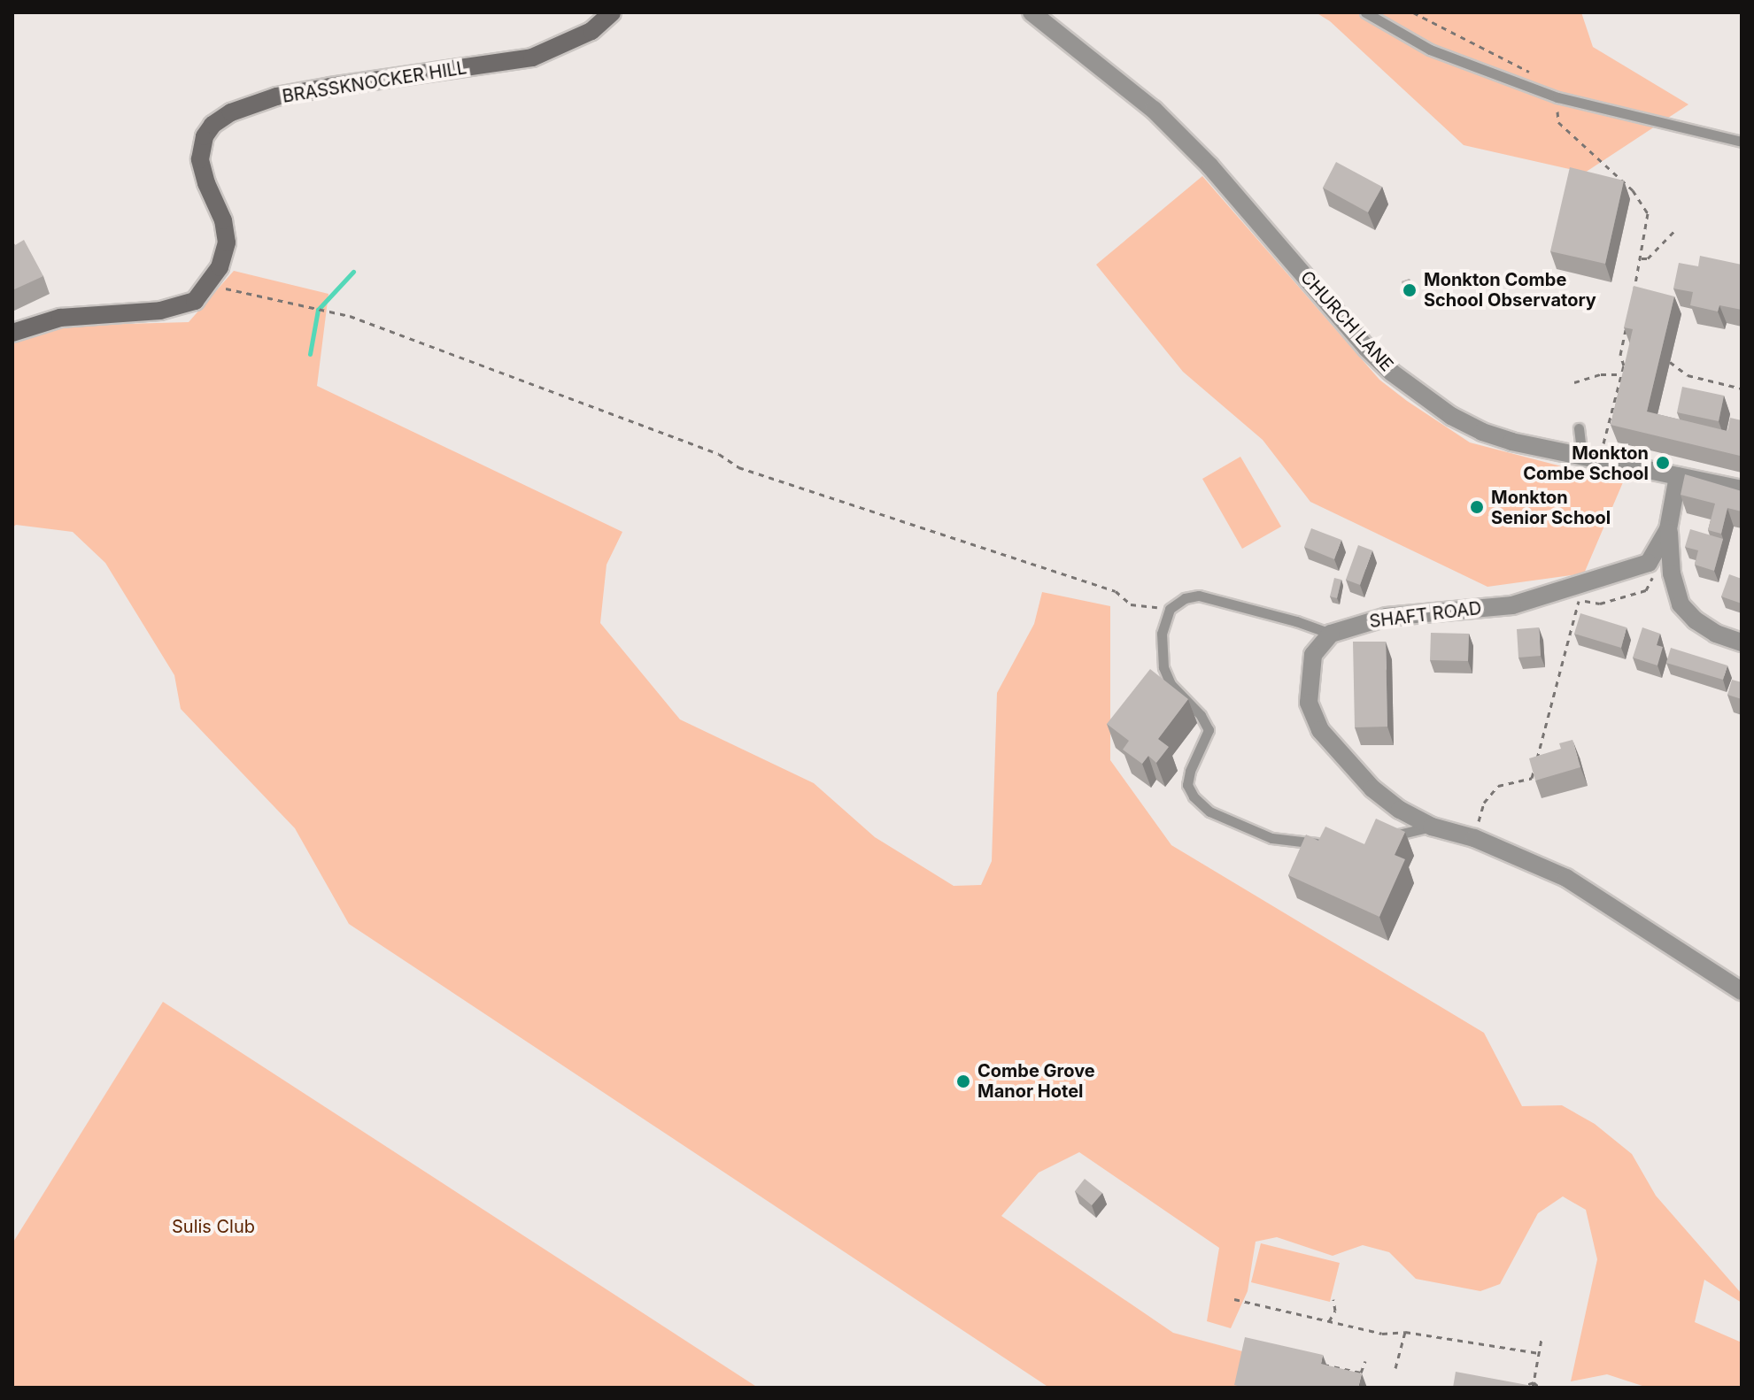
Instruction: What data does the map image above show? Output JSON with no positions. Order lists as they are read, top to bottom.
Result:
{
  "streets": {
    "street": ["BRASSKNOCKER HILL", "CHURCH LANE", "SHAFT ROAD"]
  },
  "parks": ["Sulis Club"],
  "places": [
    "Monkton Combe School Observatory",
    "Monkton Combe School",
    "Monkton Senior School",
    "Combe Grove Manor Hotel"
  ]
}
